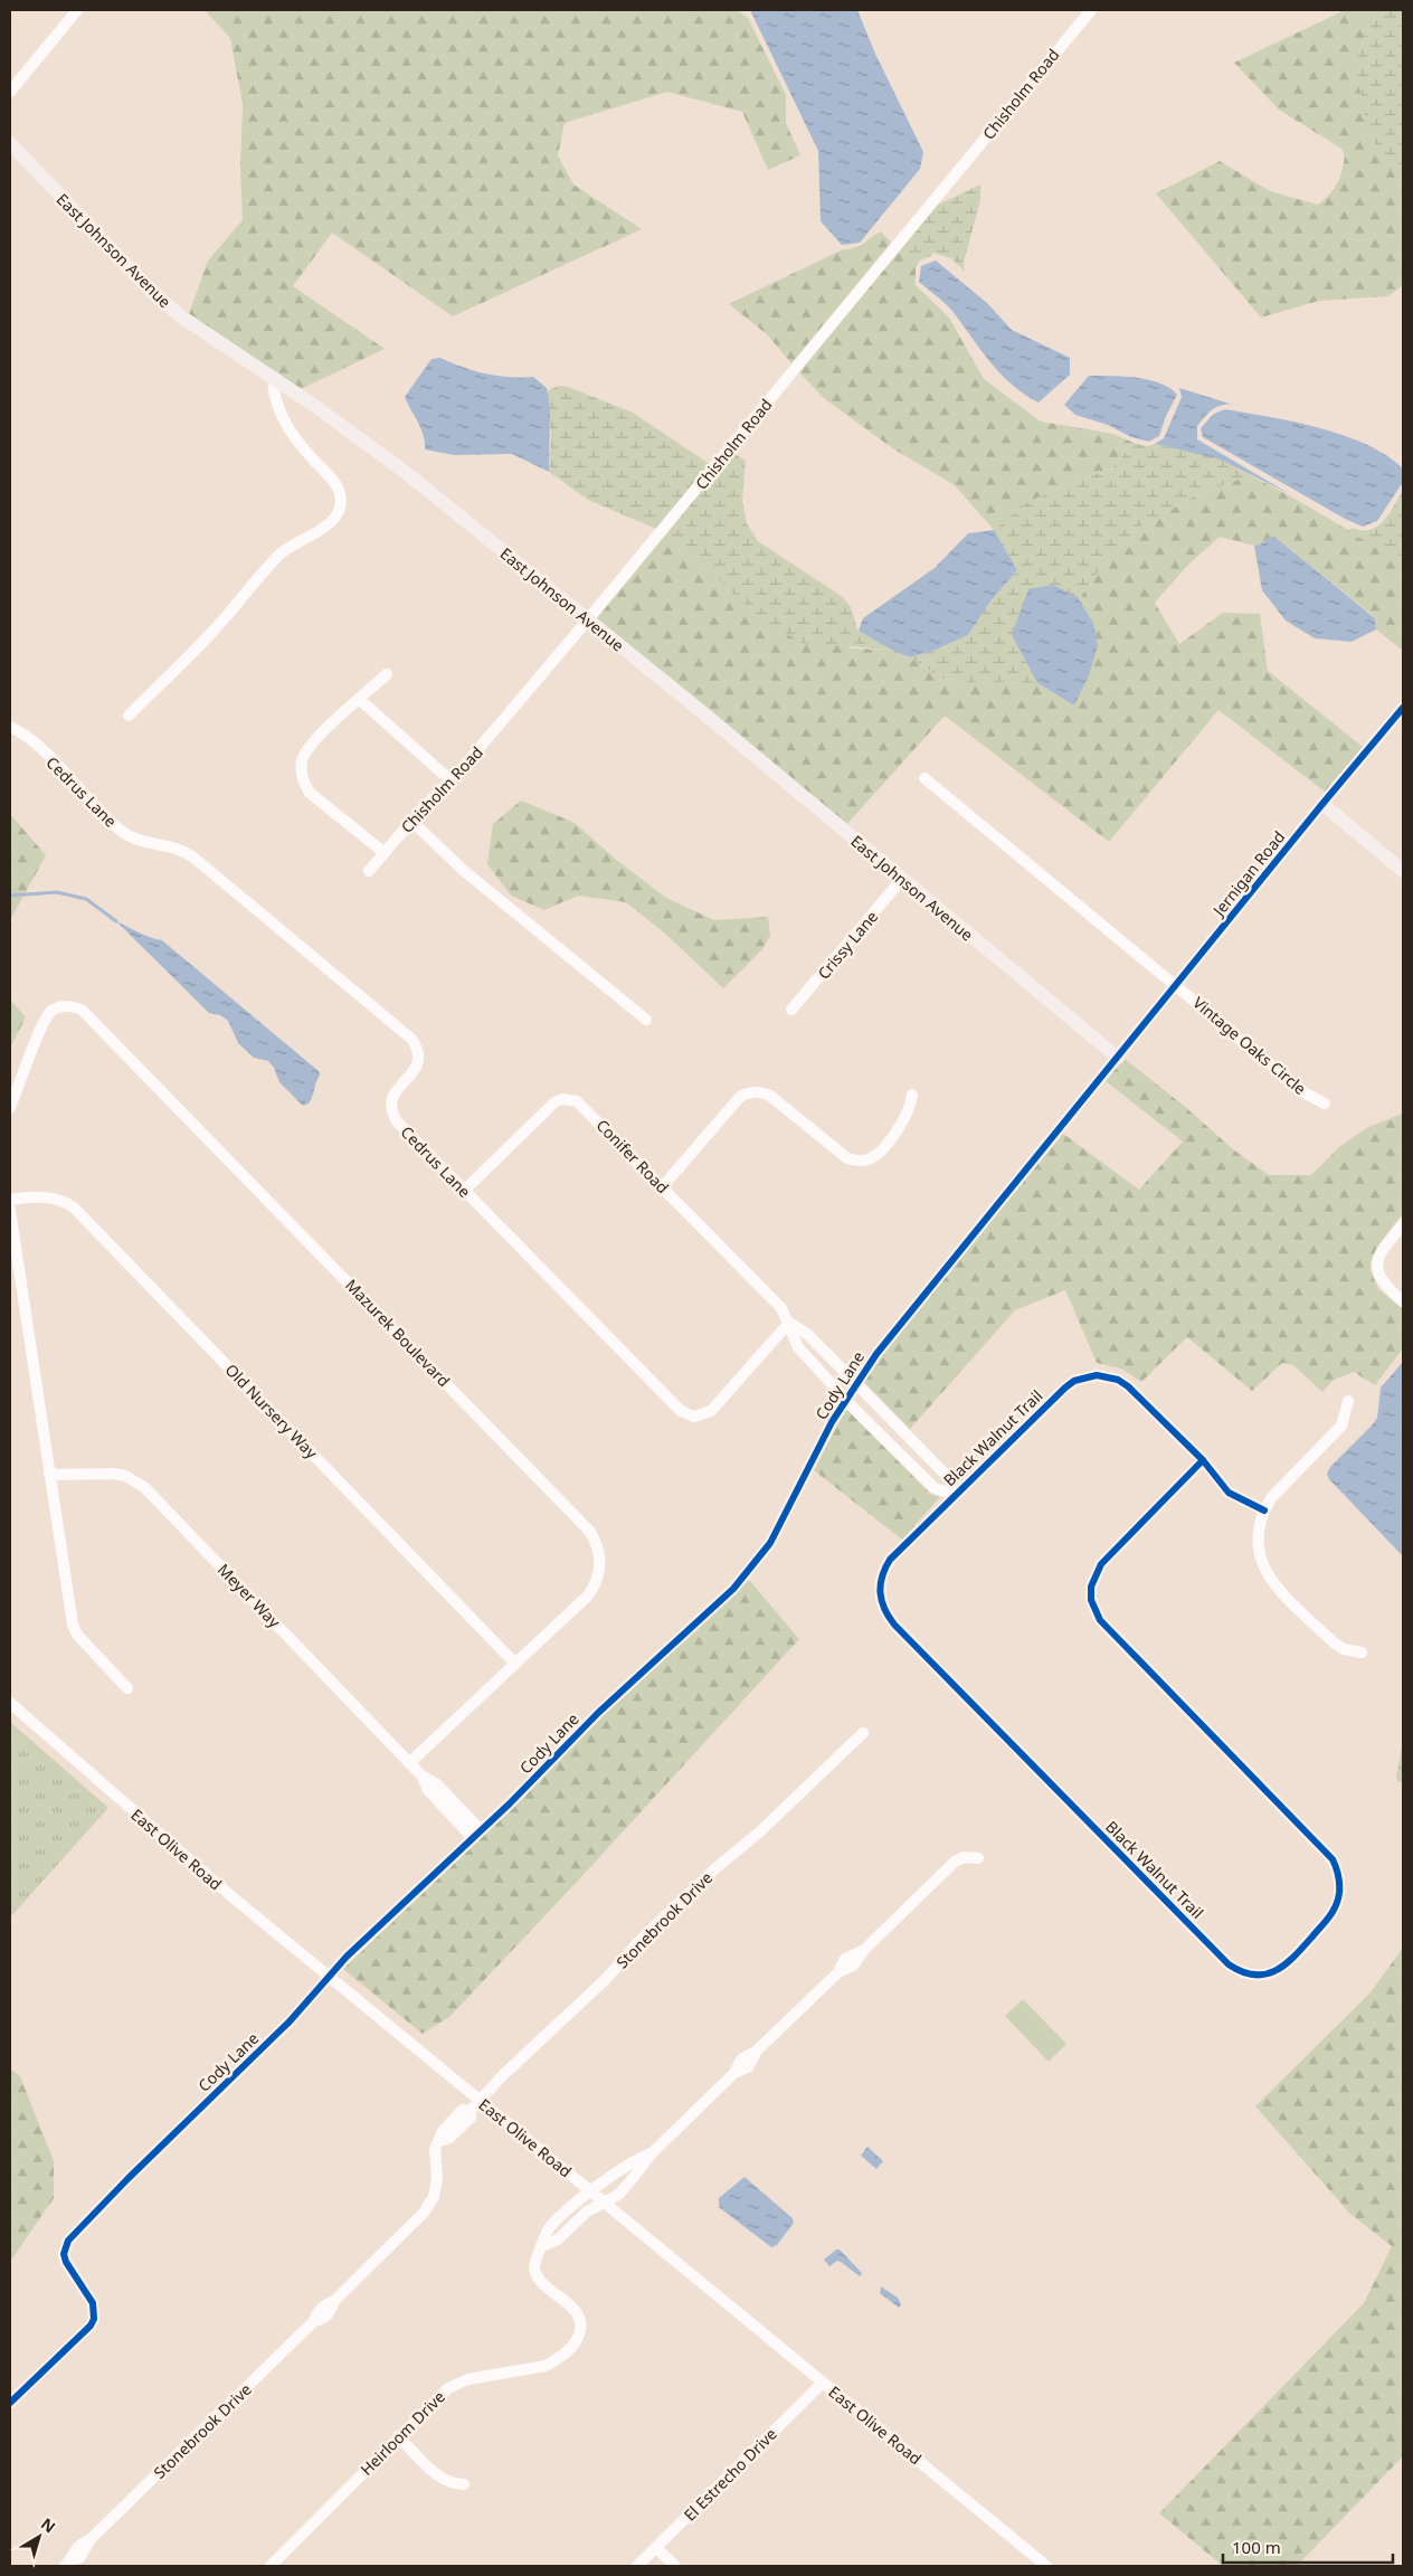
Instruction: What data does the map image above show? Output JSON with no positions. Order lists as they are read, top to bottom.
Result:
{
  "streets": {
    "main road": ["East Johnson Avenue"],
    "street": [
      "Chisholm Road",
      "Cedrus Lane",
      "Jernigan Road",
      "Crissy Lane",
      "Vintage Oaks Circle",
      "Conifer Road",
      "Mazurek Boulevard",
      "Cody Lane",
      "Old Nursery Way",
      "Black Walnut Trail",
      "Meyer Way",
      "East Olive Road",
      "Stonebrook Drive",
      "Heirloom Drive",
      "El Estrecho Drive"
    ]
  },
  "crossings": [
    ["Chisholm Road", "East Johnson Avenue"],
    ["East Johnson Avenue", "Jernigan Road"],
    ["East Johnson Avenue", "Crissy Lane"],
    ["East Johnson Avenue", "Cody Lane"],
    ["Cedrus Lane", "Conifer Road"],
    ["Jernigan Road", "Vintage Oaks Circle"],
    ["Jernigan Road", "Cody Lane"],
    ["Conifer Road", "Cody Lane"],
    ["Conifer Road", "Black Walnut Trail"],
    ["Mazurek Boulevard", "Old Nursery Way"],
    ["Mazurek Boulevard", "Meyer Way"],
    ["Cody Lane", "Meyer Way"],
    ["Cody Lane", "East Olive Road"],
    ["East Olive Road", "Stonebrook Drive"],
    ["East Olive Road", "Heirloom Drive"],
    ["East Olive Road", "El Estrecho Drive"]
  ],
  "scale_bar": "100 m",
  "north": "top right"
}
